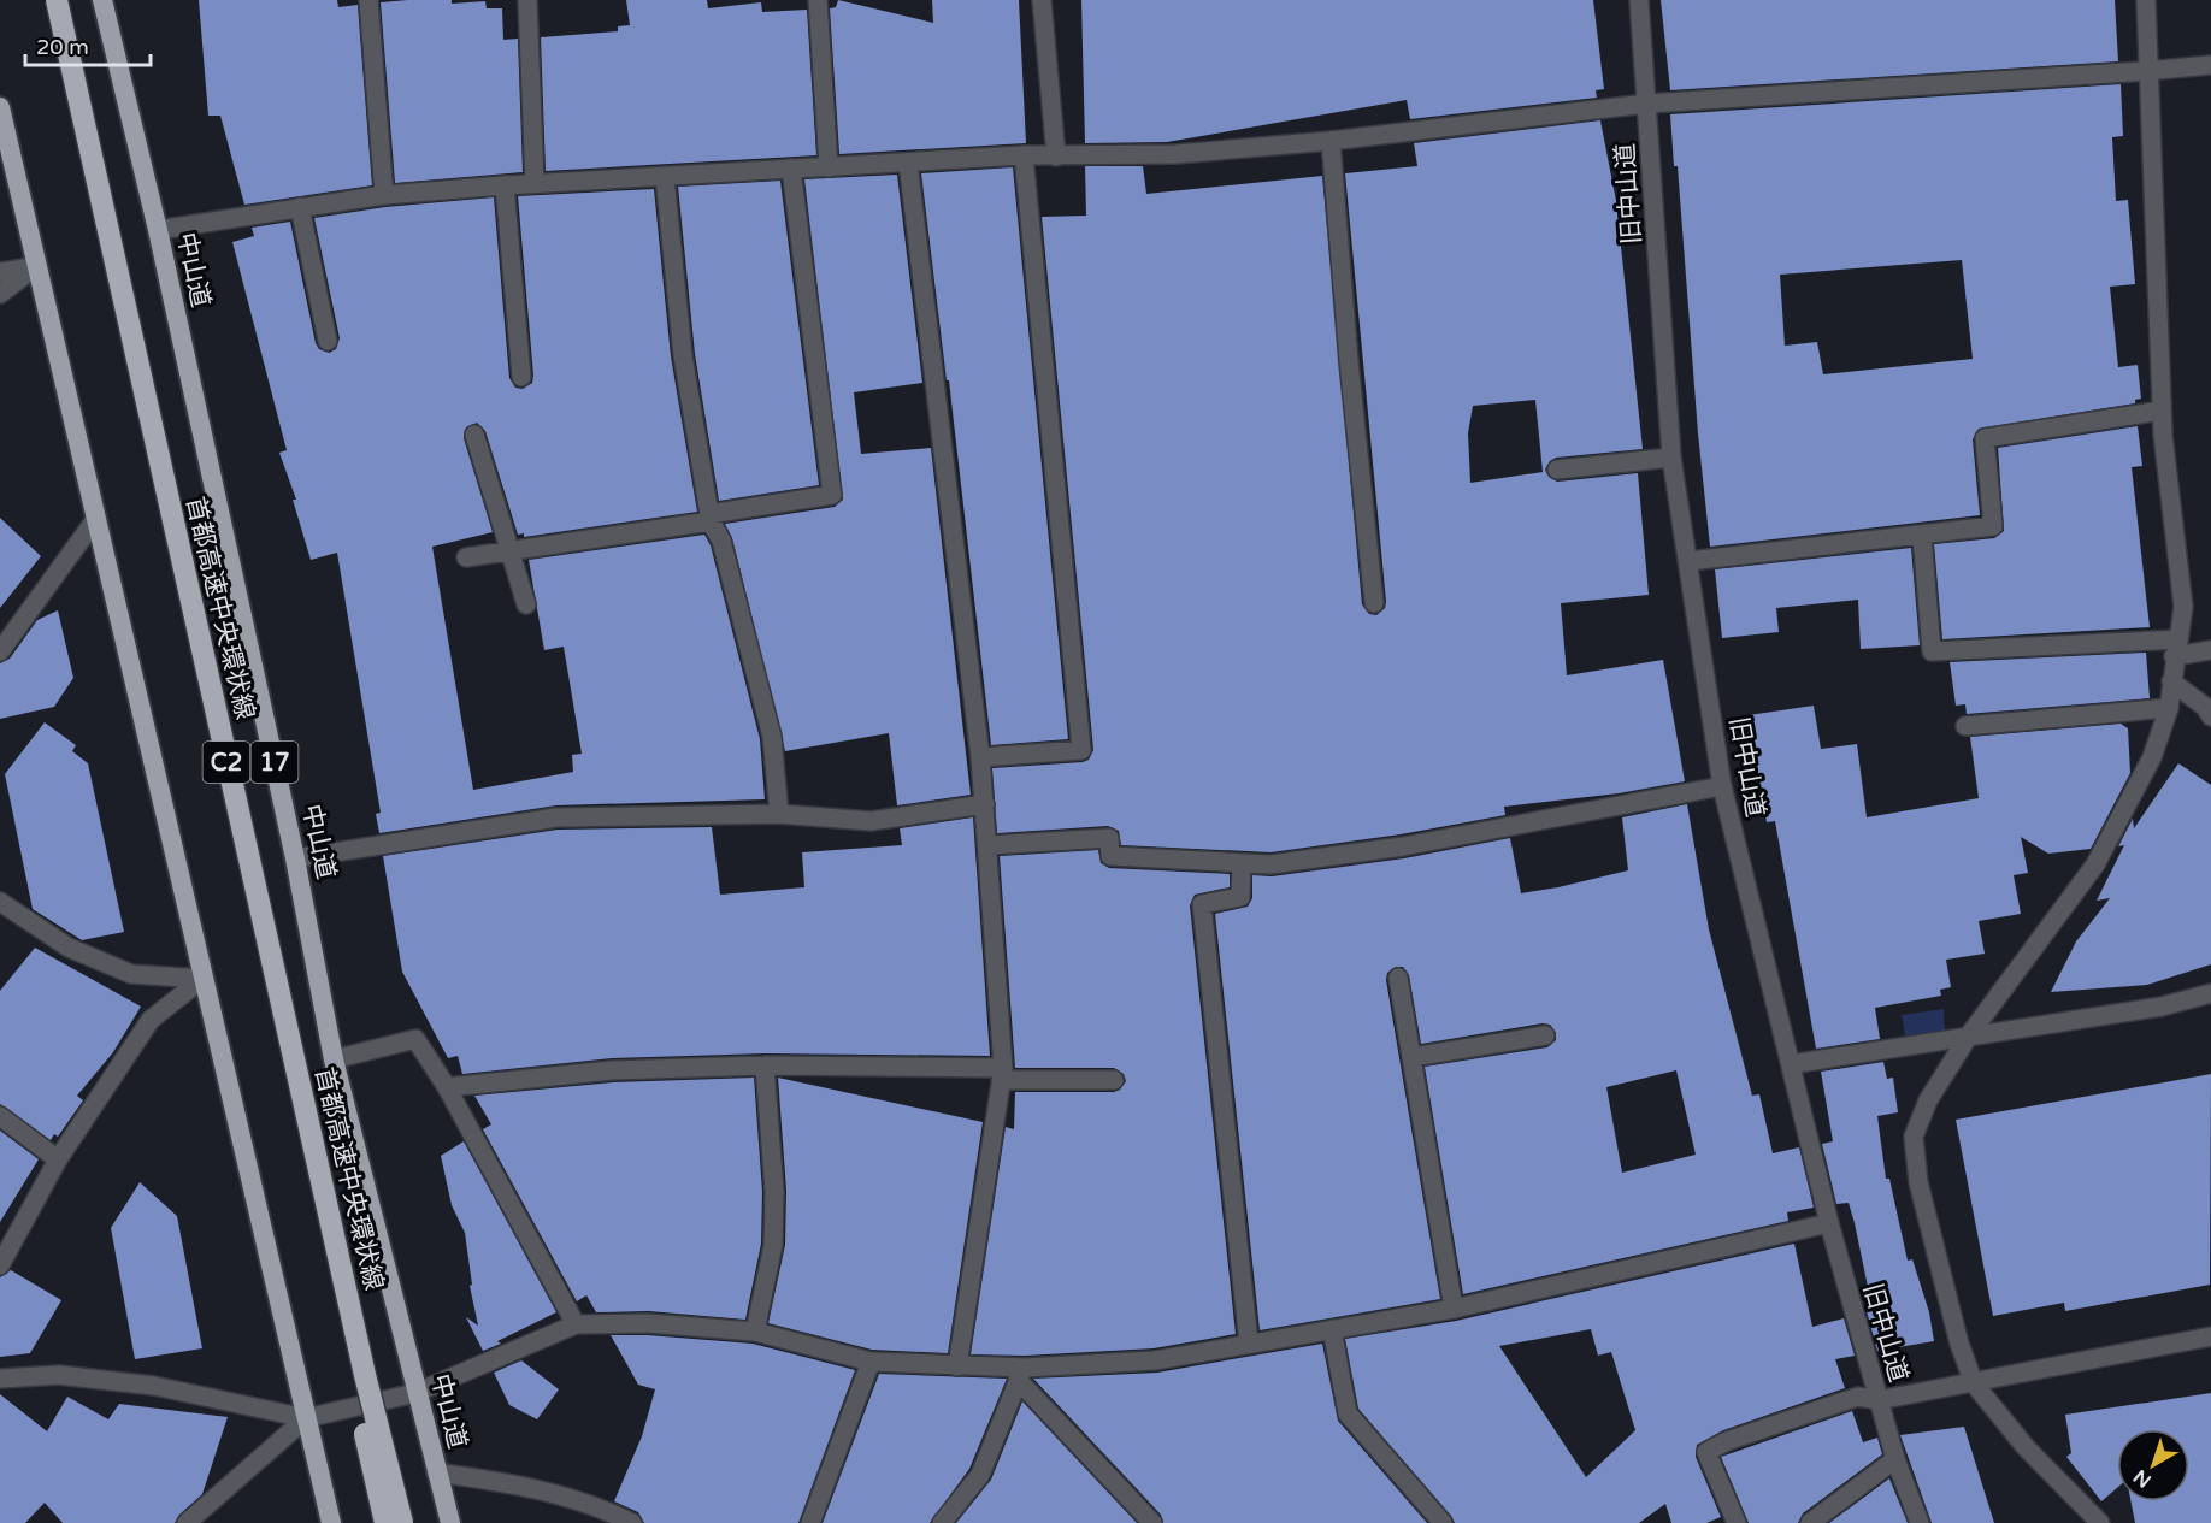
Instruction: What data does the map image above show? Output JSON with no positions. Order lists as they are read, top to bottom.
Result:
{
  "streets": {
    "highway": [
      "中山道",
      "首都高速中央環状線",
      "C2",
      "17"
    ],
    "street": ["旧中山道"]
  },
  "scale_bar": "20 m",
  "north": "bottom left"
}
